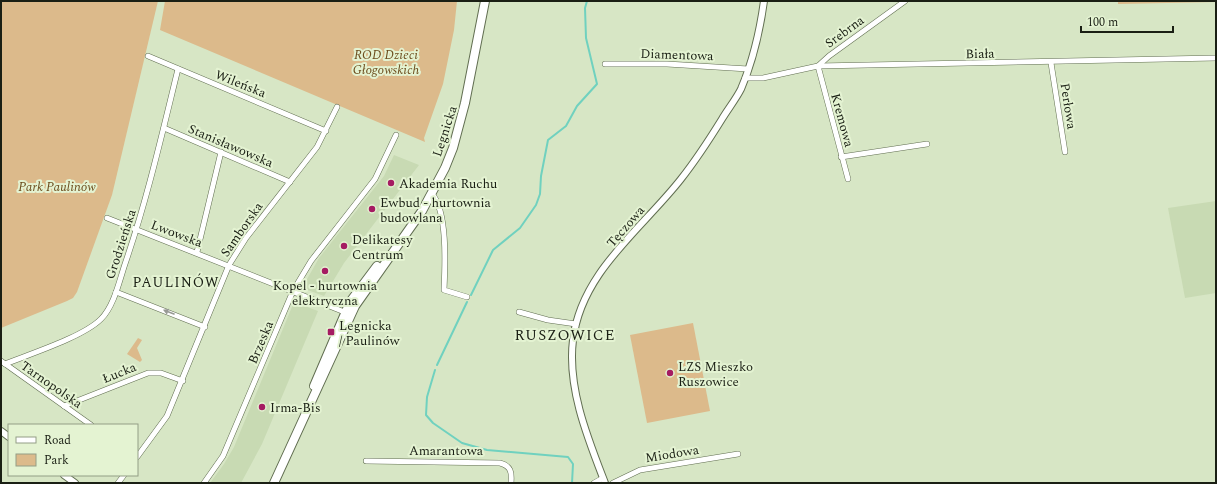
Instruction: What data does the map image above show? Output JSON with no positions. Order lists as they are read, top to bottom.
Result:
{
  "streets": {
    "main road": ["Legnicka"],
    "street": [
      "Srebrna",
      "Biała",
      "Diamentowa",
      "Wileńska",
      "Perłowa",
      "Kremowa",
      "Stanisławowska",
      "Tęczowa",
      "Samborska",
      "Lwowska",
      "Grodzieńska",
      "Brzeska",
      "Łucka",
      "Tarnopolska",
      "Amarantowa",
      "Miodowa"
    ]
  },
  "crossings": [
    ["Srebrna", "Biała"],
    ["Srebrna", "Kremowa"],
    ["Biała", "Perłowa"],
    ["Biała", "Kremowa"],
    ["Biała", "Tęczowa"],
    ["Diamentowa", "Tęczowa"],
    ["Wileńska", "Samborska"],
    ["Wileńska", "Grodzieńska"],
    ["Legnicka", "Lwowska"],
    ["Stanisławowska", "Samborska"],
    ["Stanisławowska", "Grodzieńska"],
    ["Samborska", "Lwowska"],
    ["Samborska", "Łucka"],
    ["Lwowska", "Grodzieńska"],
    ["Lwowska", "Brzeska"],
    ["Grodzieńska", "Tarnopolska"],
    ["Łucka", "Tarnopolska"]
  ],
  "districts": ["PAULINÓW", "RUSZOWICE"],
  "parks": ["ROD Dzieci Głogowskich", "Park Paulinów"],
  "places": {
    "other": [
      "Akademia Ruchu",
      "Ewbud - hurtownia budowlana",
      "Delikatesy Centrum",
      "Kopel - hurtownia elektryczna",
      "LZS Mieszko Ruszowice",
      "Irma-Bis"
    ],
    "transit": ["Legnicka / Paulinów"]
  },
  "legend": ["Road", "Park"],
  "scale_bar": "100 m"
}
